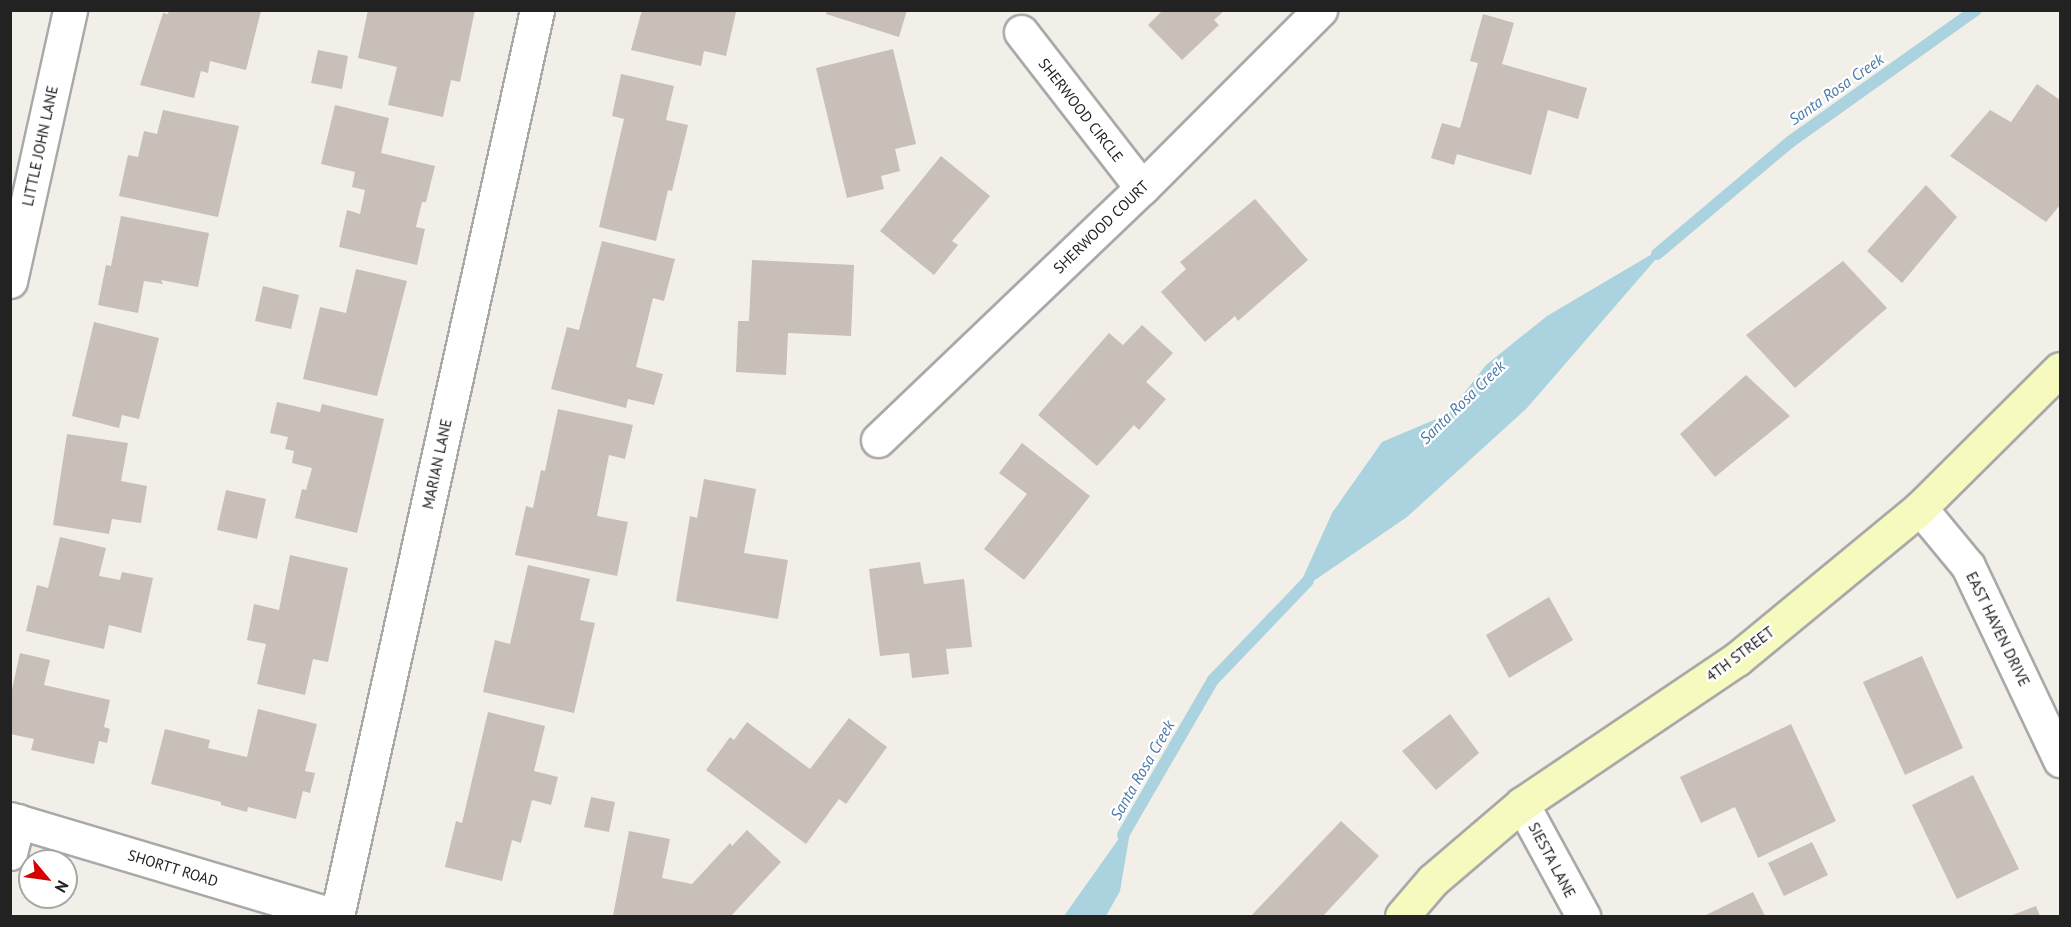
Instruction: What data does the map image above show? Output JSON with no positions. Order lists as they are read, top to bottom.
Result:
{
  "streets": {
    "main road": ["4TH STREET"],
    "street": [
      "SHERWOOD CIRCLE",
      "LITTLE JOHN LANE",
      "SHERWOOD COURT",
      "MARIAN LANE",
      "EAST HAVEN DRIVE",
      "SIESTA LANE",
      "SHORTT ROAD"
    ]
  },
  "crossings": [
    ["SHERWOOD CIRCLE", "SHERWOOD COURT"],
    ["MARIAN LANE", "SHORTT ROAD"],
    ["EAST HAVEN DRIVE", "4TH STREET"],
    ["4TH STREET", "SIESTA LANE"]
  ],
  "water": ["Santa Rosa Creek"],
  "north": "bottom right"
}
